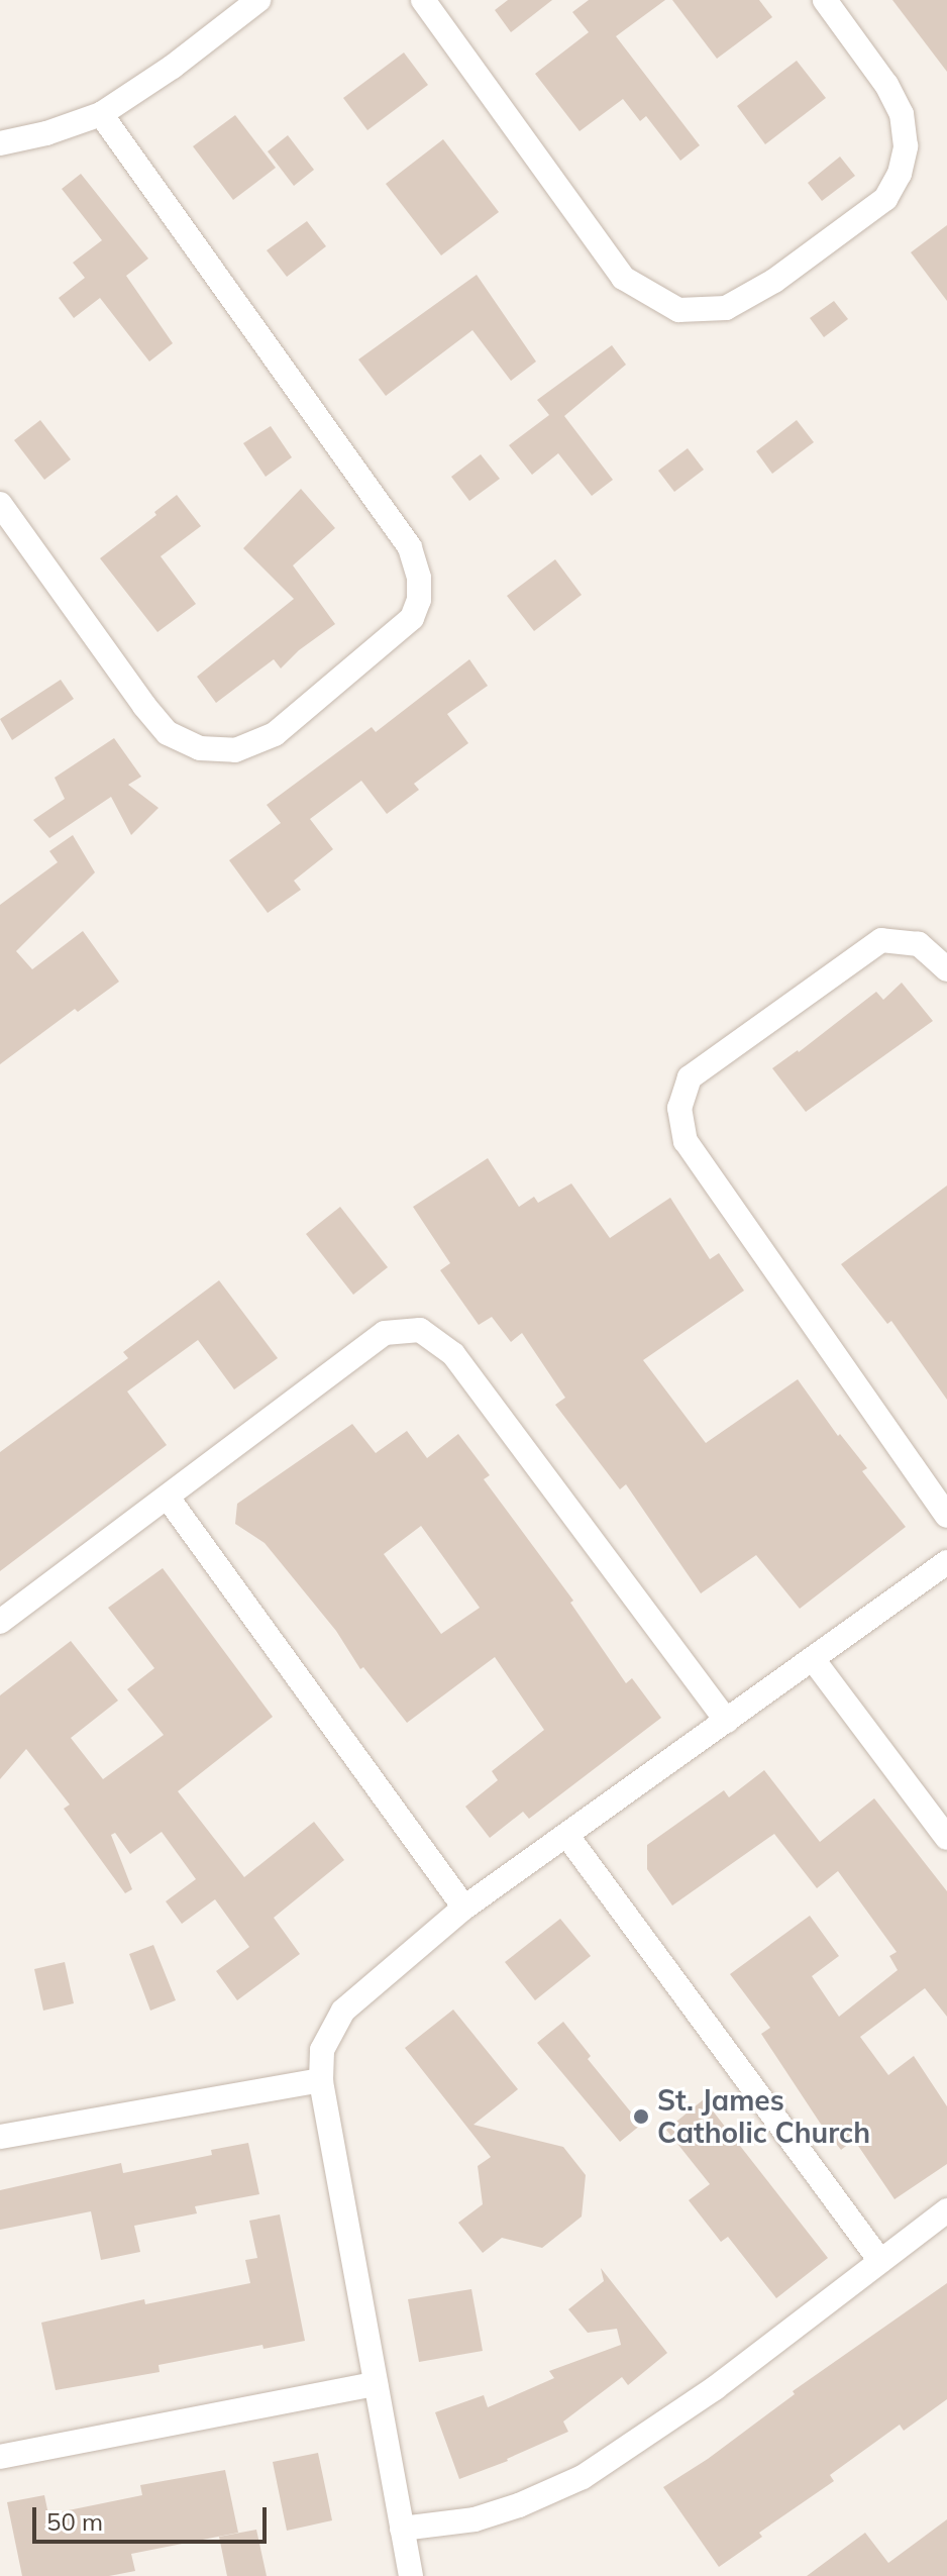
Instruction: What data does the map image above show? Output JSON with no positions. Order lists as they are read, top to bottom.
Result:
{
  "places": ["St. James Catholic Church"],
  "scale_bar": "50 m"
}
